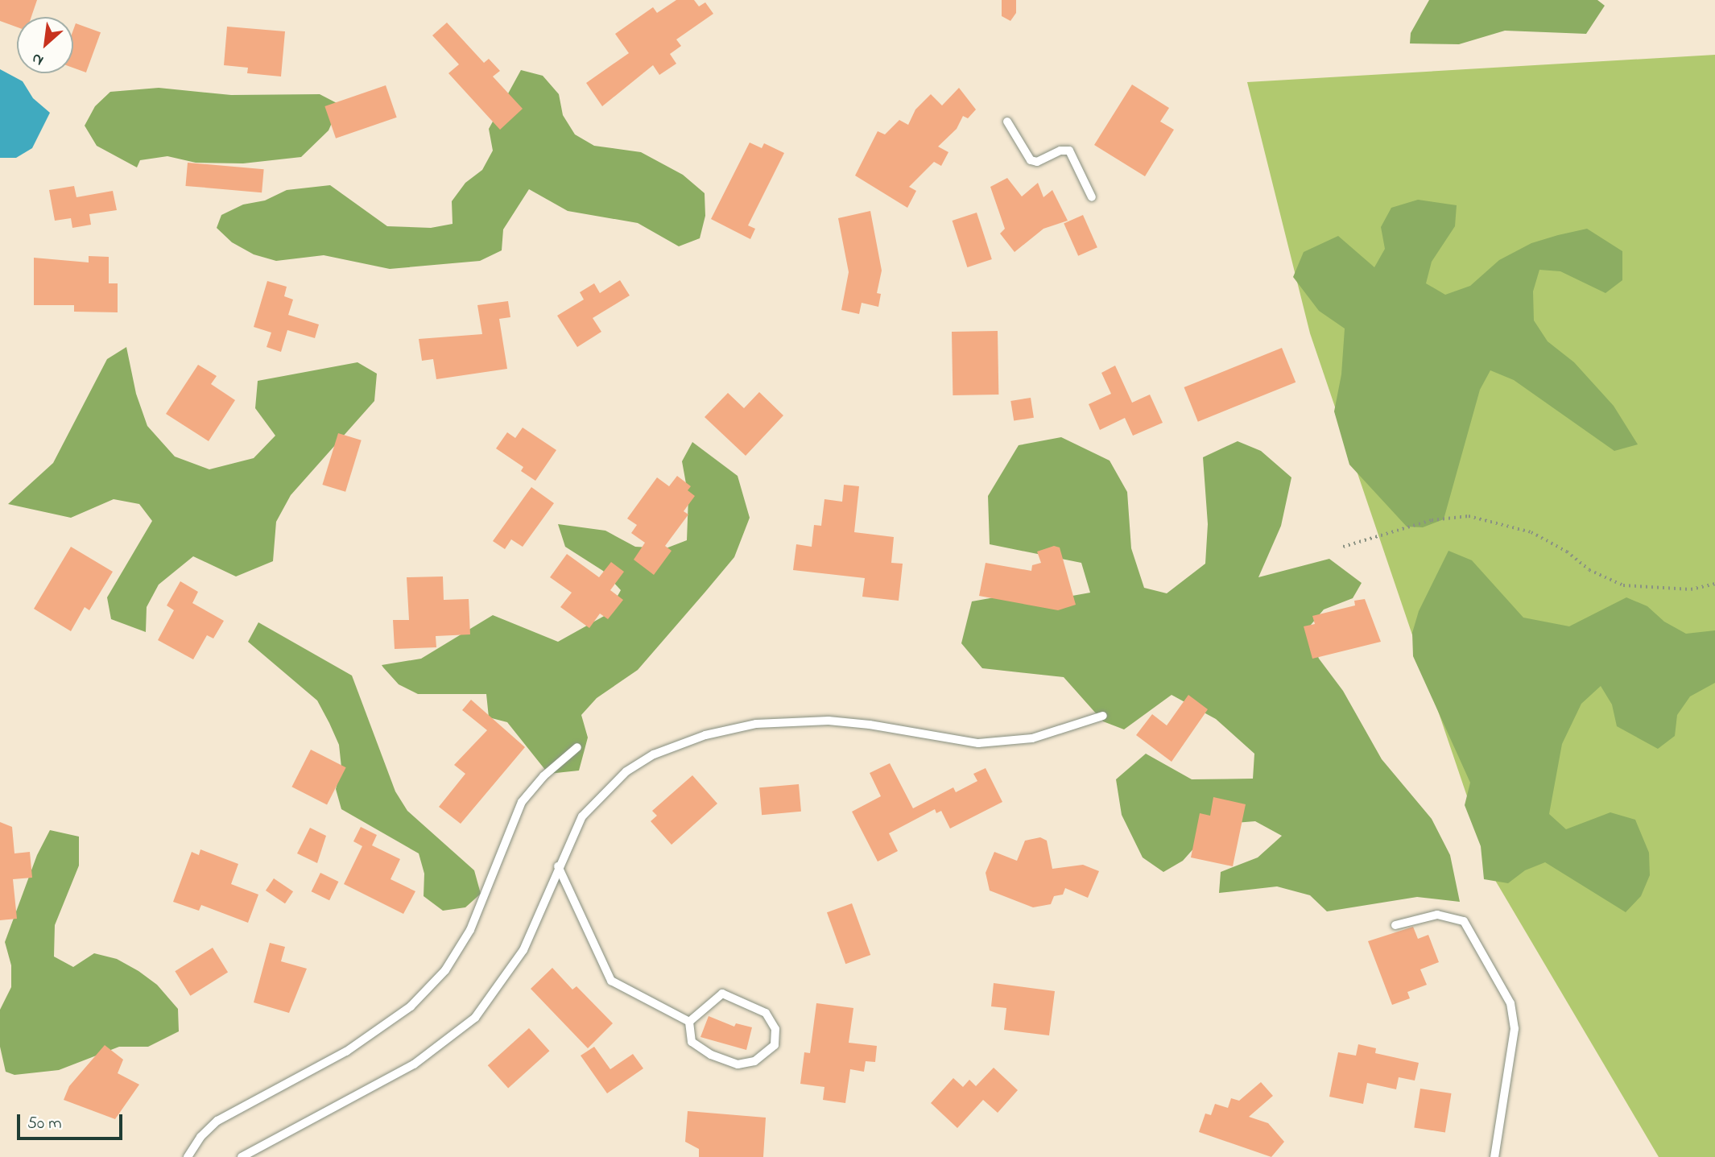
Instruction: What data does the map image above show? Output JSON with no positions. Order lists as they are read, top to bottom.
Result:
{
  "scale_bar": "50 m",
  "north": "bottom left"
}
